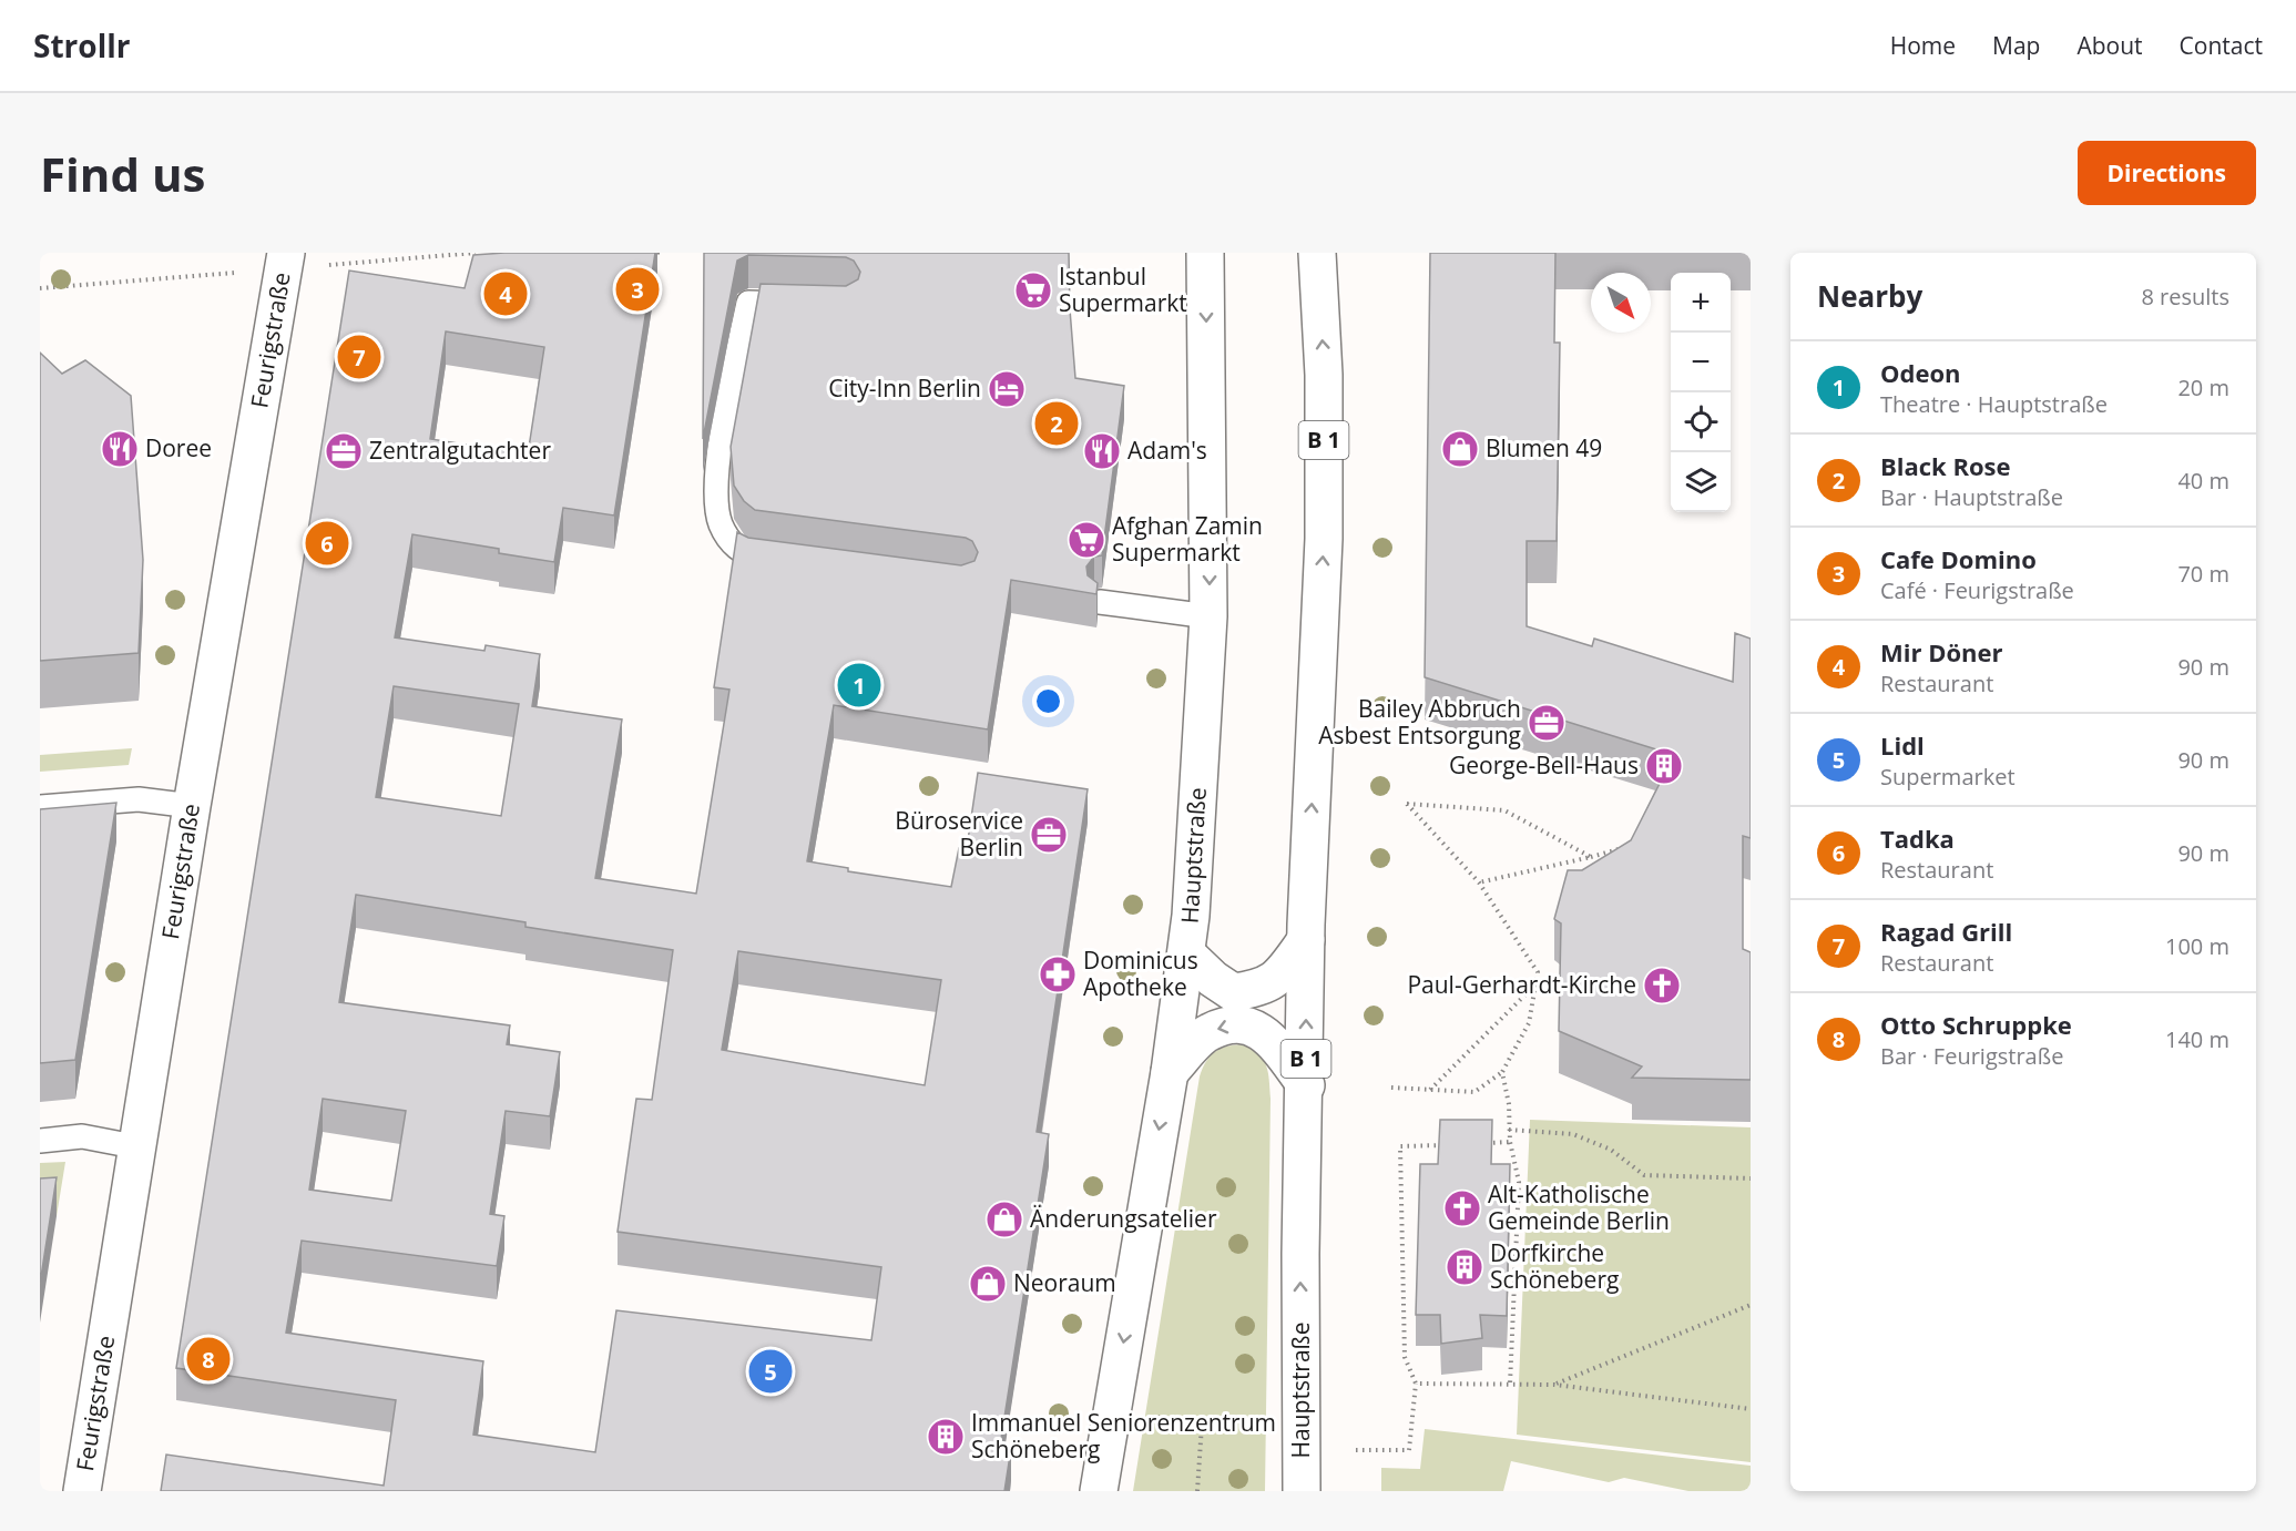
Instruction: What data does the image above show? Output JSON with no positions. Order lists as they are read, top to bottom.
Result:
{
  "streets": {
    "main road": ["Feurigstraße", "B 1", "Hauptstraße"]
  },
  "places": {
    "supermarket": ["Istanbul Supermarkt", "Afghan Zamin Supermarkt"],
    "hotel": ["City-Inn Berlin"],
    "restaurant": ["Doree", "Adam's"],
    "shop": ["Blumen 49", "Änderungsatelier", "Neoraum"],
    "office": ["Zentralgutachter", "Bailey Abbruch Asbest Entsorgung", "Büroservice Berlin"],
    "building": ["George-Bell-Haus", "Dorfkirche Schöneberg", "Immanuel Seniorenzentrum Schöneberg"],
    "pharmacy": ["Dominicus Apotheke"],
    "church": ["Paul-Gerhardt-Kirche", "Alt-Katholische Gemeinde Berlin"]
  },
  "north": "bottom right",
  "page": {
    "header": "Strollr",
    "nav": [
      "Home",
      "Map",
      "About",
      "Contact"
    ],
    "buttons": "Directions",
    "title": "Find us",
    "heading": ["Nearby", "8 results"],
    "pins": [
      "3",
      "4",
      "7",
      "2",
      "6",
      "1",
      "8",
      "5"
    ],
    "map_buttons": ["+", "−"],
    "list": [
      {
        "mark": "1",
        "name": "Odeon",
        "note": "Theatre · Hauptstraße",
        "value": "20 m"
      },
      {
        "mark": "2",
        "name": "Black Rose",
        "note": "Bar · Hauptstraße",
        "value": "40 m"
      },
      {
        "mark": "3",
        "name": "Cafe Domino",
        "note": "Café · Feurigstraße",
        "value": "70 m"
      },
      {
        "mark": "4",
        "name": "Mir Döner",
        "note": "Restaurant",
        "value": "90 m"
      },
      {
        "mark": "5",
        "name": "Lidl",
        "note": "Supermarket",
        "value": "90 m"
      },
      {
        "mark": "6",
        "name": "Tadka",
        "note": "Restaurant",
        "value": "90 m"
      },
      {
        "mark": "7",
        "name": "Ragad Grill",
        "note": "Restaurant",
        "value": "100 m"
      },
      {
        "mark": "8",
        "name": "Otto Schruppke",
        "note": "Bar · Feurigstraße",
        "value": "140 m"
      }
    ]
  }
}
